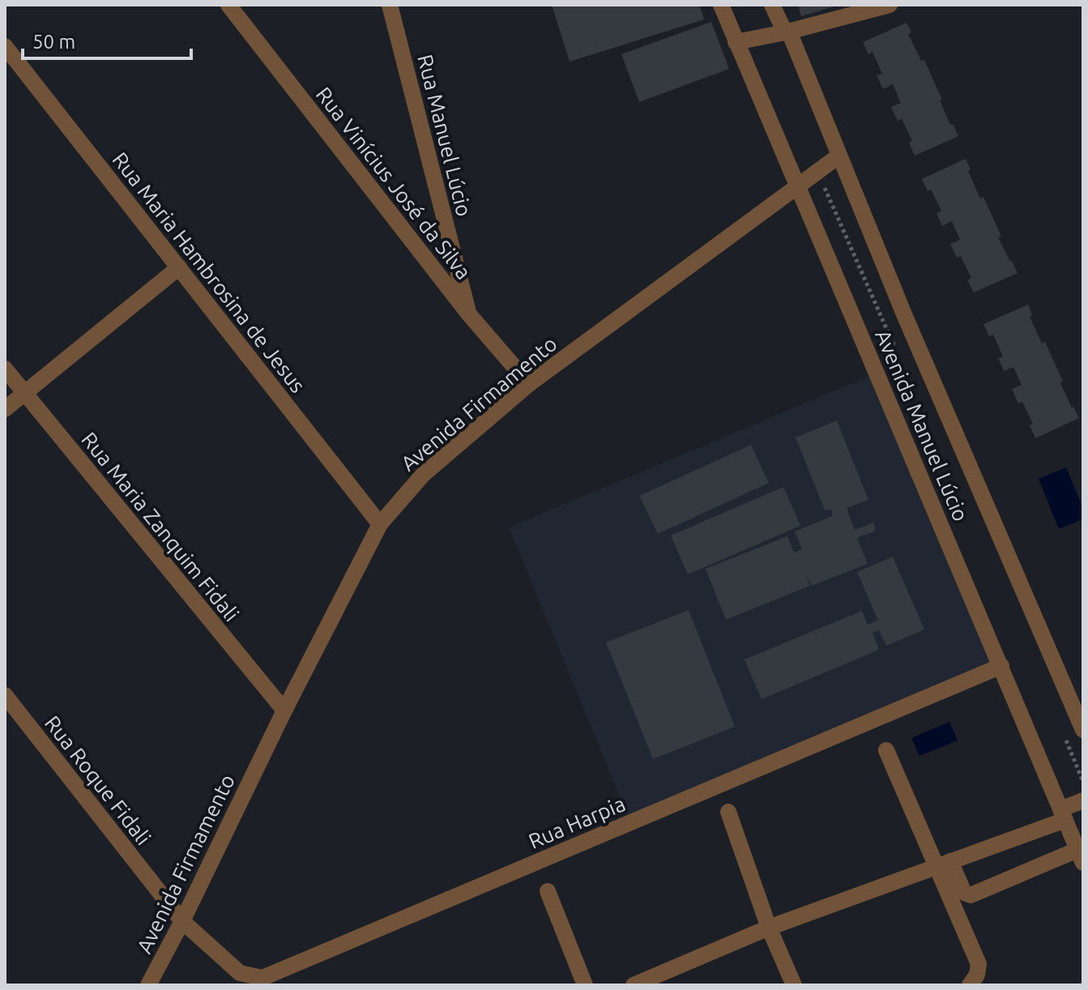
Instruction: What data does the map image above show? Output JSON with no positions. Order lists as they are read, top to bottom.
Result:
{
  "streets": {
    "street": [
      "Rua Manuel Lúcio",
      "Rua Vinícius José da Silva",
      "Rua Maria Hambrosina de Jesus",
      "Avenida Firmamento",
      "Avenida Manuel Lúcio",
      "Rua Maria Zanquim Fidali",
      "Rua Roque Fidali",
      "Rua Harpia"
    ]
  },
  "crossings": [
    ["Rua Manuel Lúcio", "Rua Vinícius José da Silva"],
    ["Rua Vinícius José da Silva", "Avenida Firmamento"],
    ["Rua Maria Hambrosina de Jesus", "Avenida Firmamento"],
    ["Avenida Firmamento", "Avenida Manuel Lúcio"],
    ["Avenida Firmamento", "Rua Maria Zanquim Fidali"],
    ["Avenida Firmamento", "Rua Roque Fidali"],
    ["Avenida Firmamento", "Rua Harpia"],
    ["Avenida Manuel Lúcio", "Rua Harpia"],
    ["Rua Roque Fidali", "Rua Harpia"]
  ],
  "scale_bar": "50 m"
}
